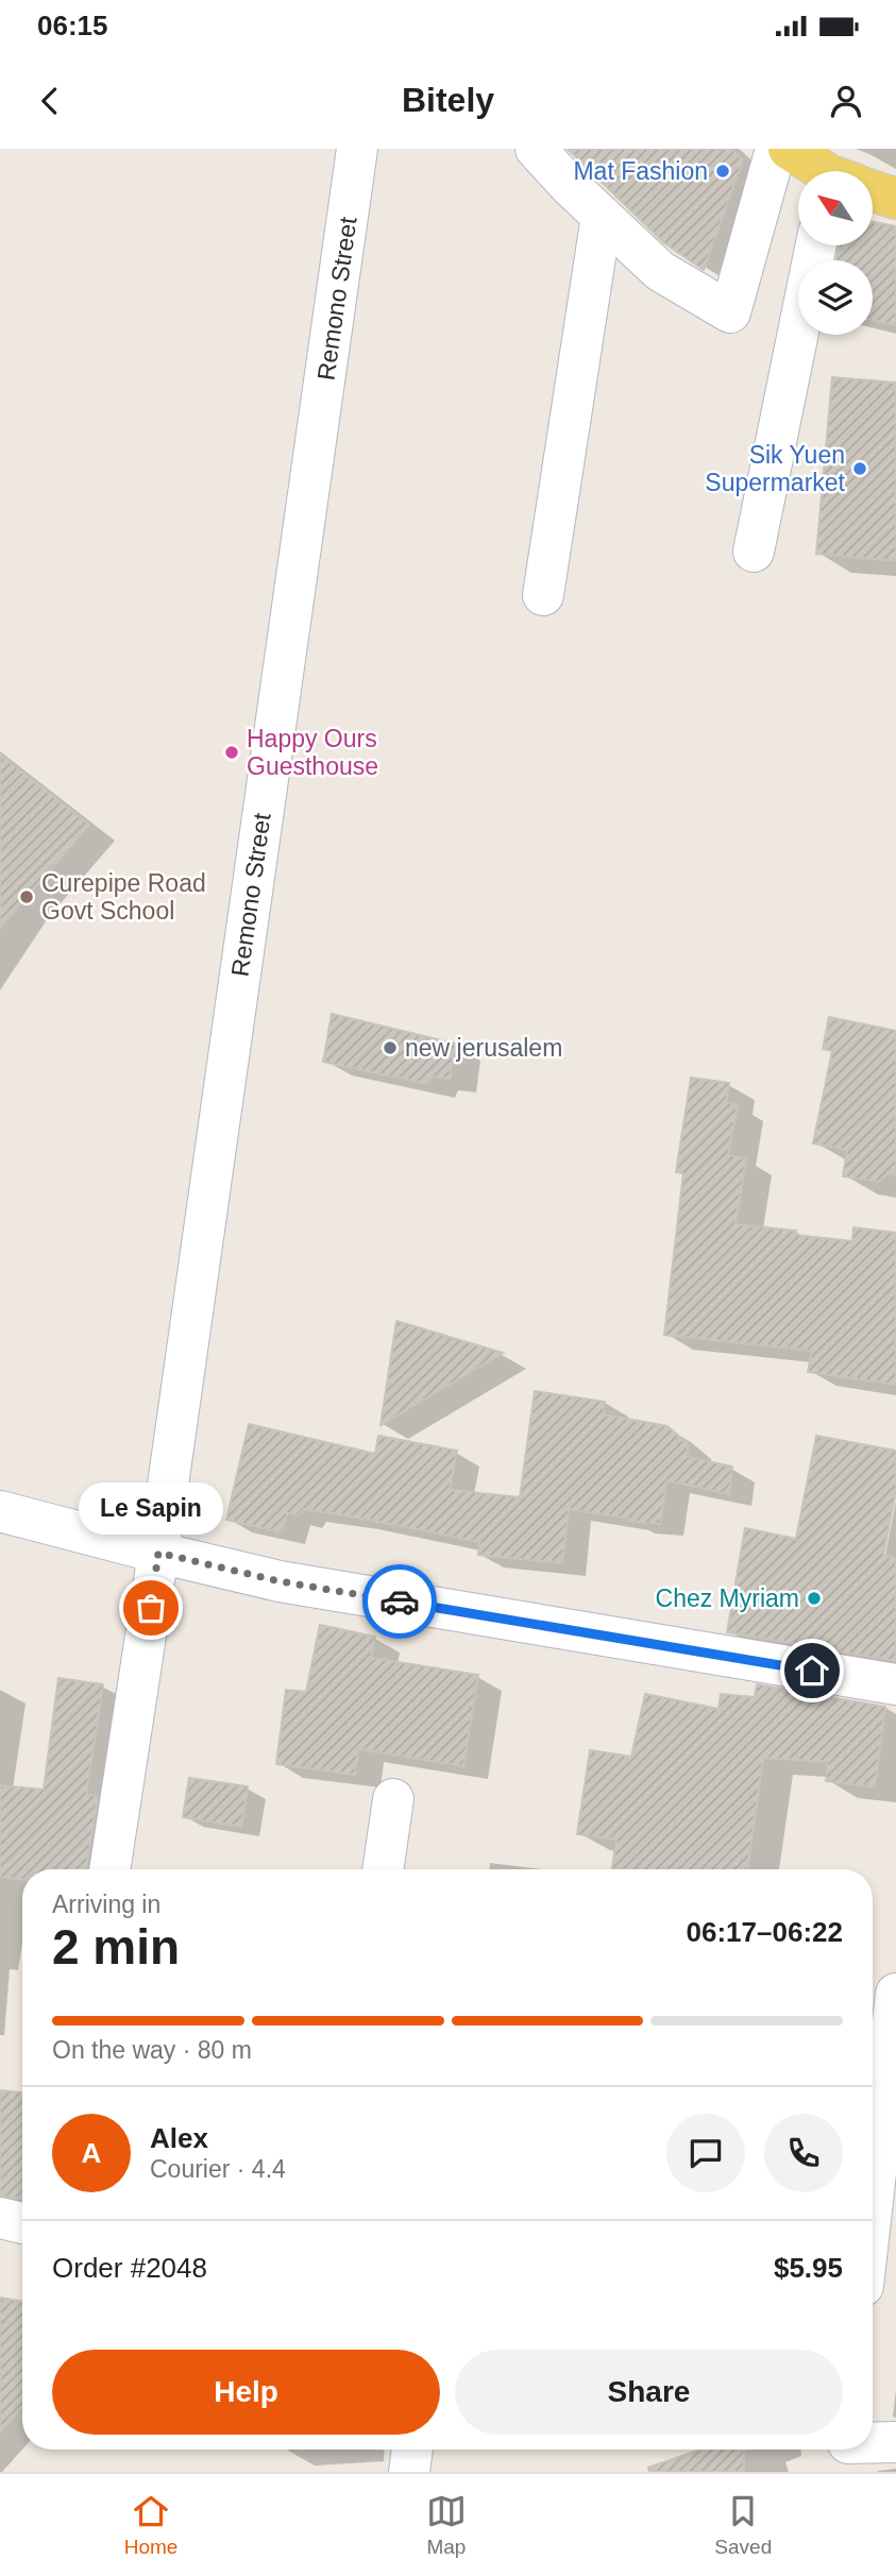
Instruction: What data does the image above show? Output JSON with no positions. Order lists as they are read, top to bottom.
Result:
{
  "streets": {
    "street": ["Remono Street"]
  },
  "places": [
    "Mat Fashion",
    "Sik Yuen Supermarket",
    "Happy Ours Guesthouse",
    "Curepipe Road Govt School",
    "new jerusalem",
    "Chez Myriam",
    "Le Sapin"
  ],
  "north": "top left",
  "page": {
    "status": "06:15",
    "header": "Bitely",
    "bubble": "Le Sapin",
    "heading": ["2 min", "Arriving in", "06:17–06:22"],
    "panel": [
      "Alex",
      "Courier · 4.4",
      "Order #2048",
      "$5.95"
    ],
    "bar": "On the way · 80 m",
    "round": "A",
    "buttons": ["Help", "Share"],
    "tabs": ["Home", "Map", "Saved"]
  }
}
